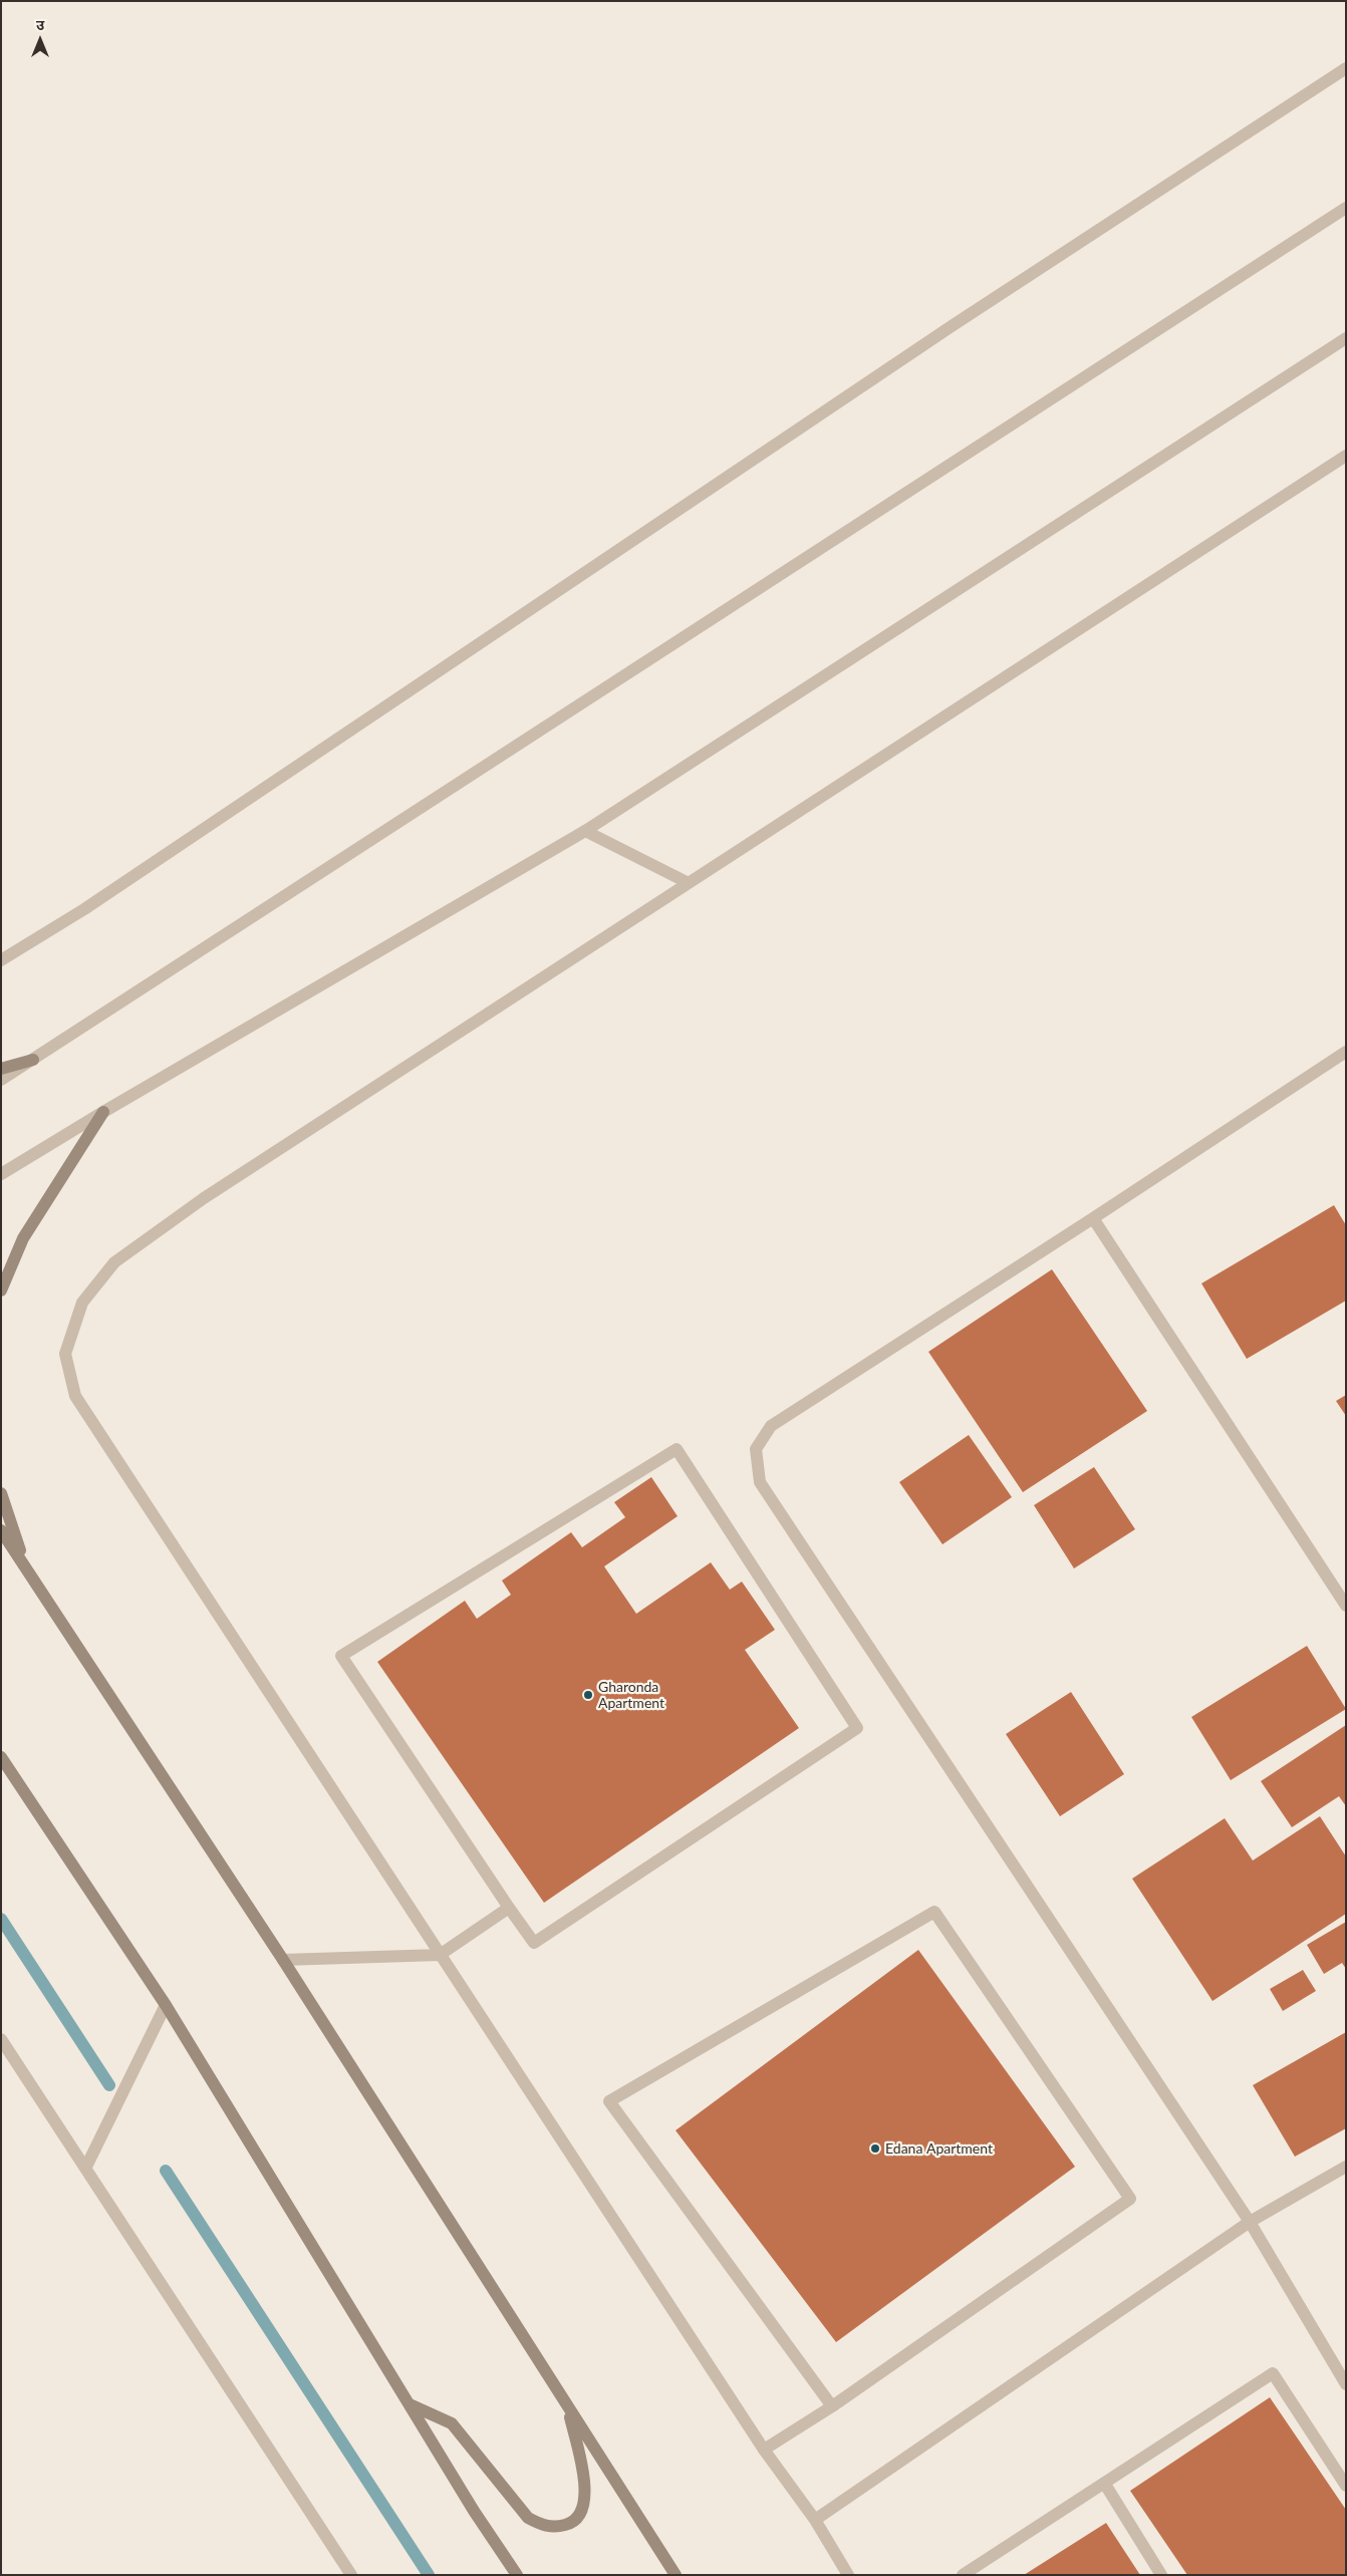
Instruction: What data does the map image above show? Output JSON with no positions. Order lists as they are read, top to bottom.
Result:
{
  "places": ["Gharonda Apartment", "Edana Apartment"],
  "north": "top"
}
